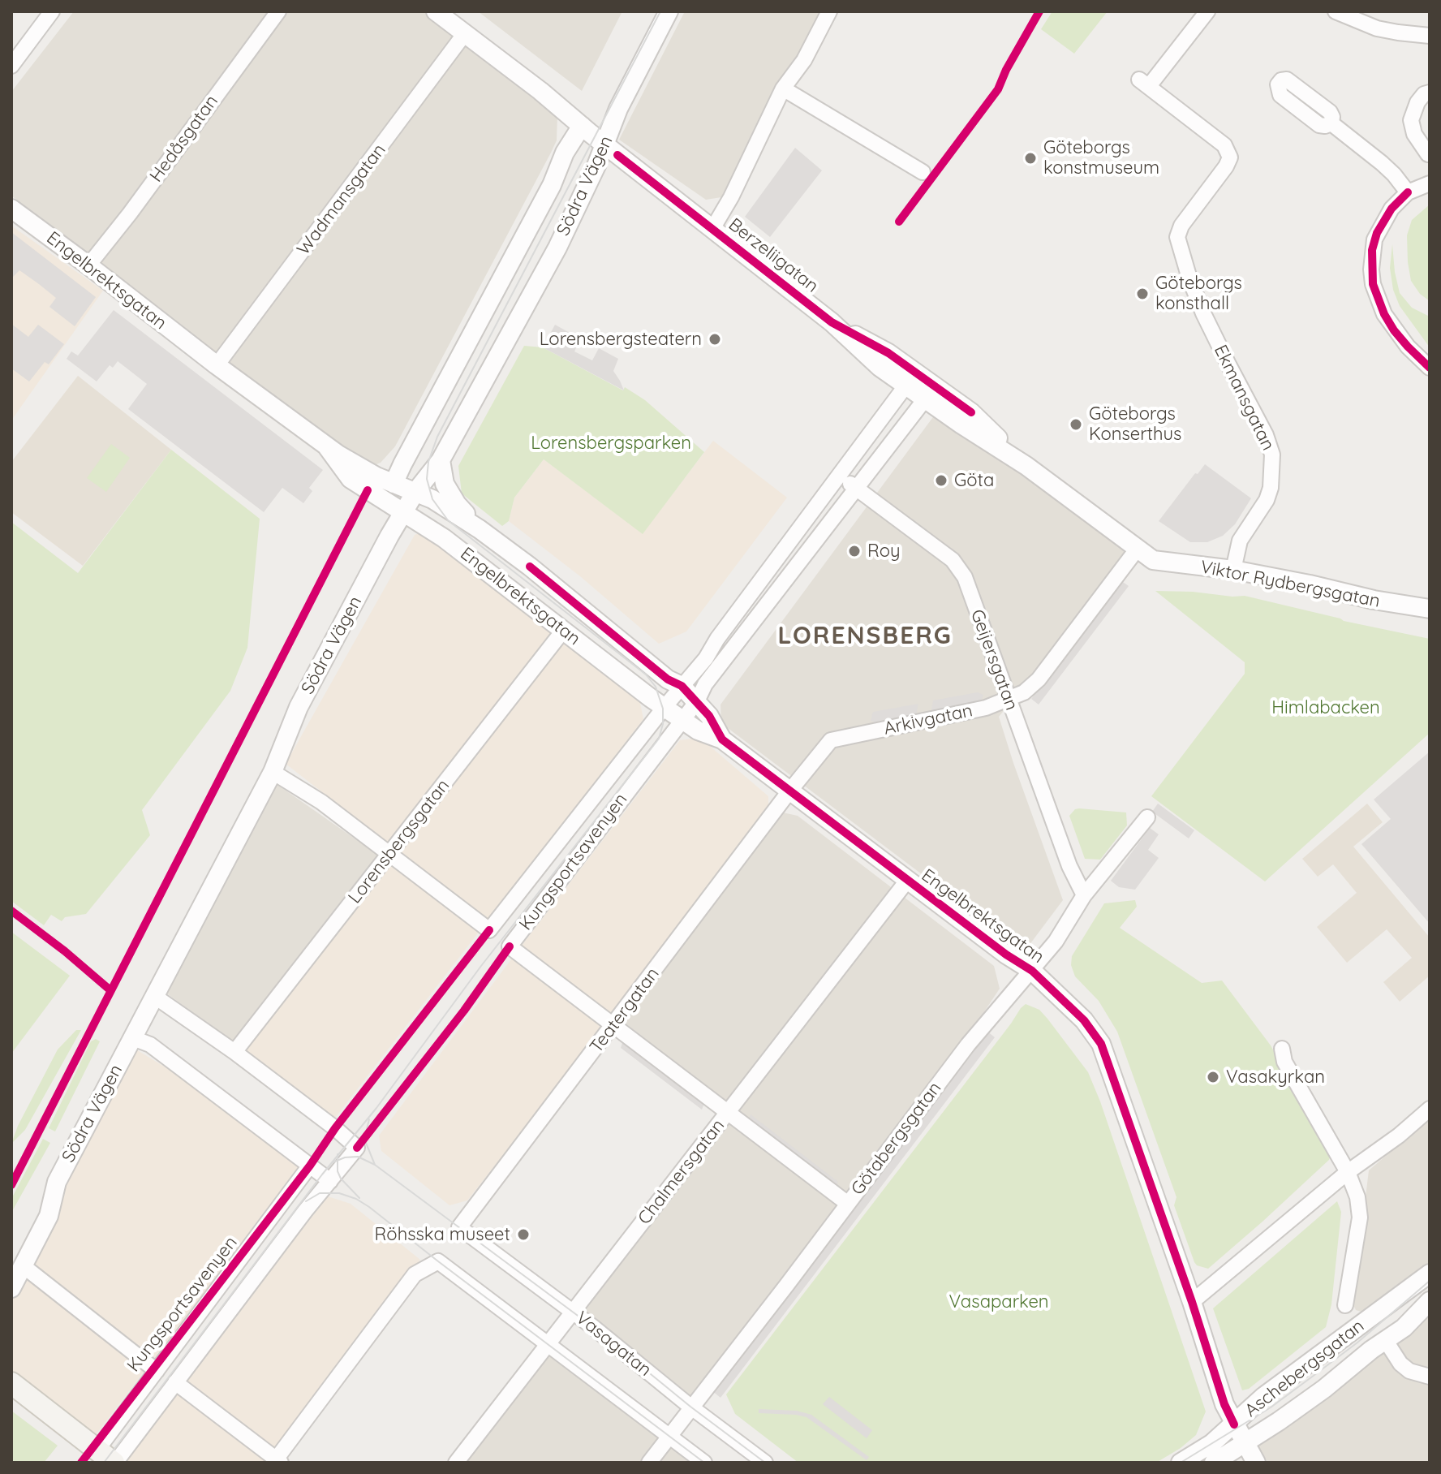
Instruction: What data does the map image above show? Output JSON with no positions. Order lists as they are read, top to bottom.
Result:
{
  "streets": {
    "street": [
      "Hedåsgatan",
      "Södra Vägen",
      "Wadmansgatan",
      "Berzeliigatan",
      "Engelbrektsgatan",
      "Ekmansgatan",
      "Viktor Rydbergsgatan",
      "Geijersgatan",
      "Arkivgatan",
      "Lorensbergsgatan",
      "Kungsportsavenyen",
      "Teatergatan",
      "Götabergsgatan",
      "Chalmersgatan",
      "Vasagatan",
      "Aschebergsgatan"
    ]
  },
  "crossings": [
    ["Hedåsgatan", "Engelbrektsgatan"],
    ["Södra Vägen", "Berzeliigatan"],
    ["Södra Vägen", "Engelbrektsgatan"],
    ["Wadmansgatan", "Berzeliigatan"],
    ["Wadmansgatan", "Engelbrektsgatan"],
    ["Berzeliigatan", "Viktor Rydbergsgatan"],
    ["Berzeliigatan", "Kungsportsavenyen"],
    ["Engelbrektsgatan", "Arkivgatan"],
    ["Engelbrektsgatan", "Lorensbergsgatan"],
    ["Engelbrektsgatan", "Kungsportsavenyen"],
    ["Engelbrektsgatan", "Teatergatan"],
    ["Engelbrektsgatan", "Götabergsgatan"],
    ["Engelbrektsgatan", "Chalmersgatan"],
    ["Engelbrektsgatan", "Aschebergsgatan"],
    ["Ekmansgatan", "Viktor Rydbergsgatan"],
    ["Viktor Rydbergsgatan", "Arkivgatan"],
    ["Viktor Rydbergsgatan", "Kungsportsavenyen"],
    ["Geijersgatan", "Arkivgatan"],
    ["Geijersgatan", "Kungsportsavenyen"],
    ["Geijersgatan", "Götabergsgatan"],
    ["Arkivgatan", "Teatergatan"],
    ["Lorensbergsgatan", "Kungsportsavenyen"],
    ["Kungsportsavenyen", "Teatergatan"],
    ["Teatergatan", "Vasagatan"],
    ["Götabergsgatan", "Vasagatan"],
    ["Chalmersgatan", "Vasagatan"]
  ],
  "districts": ["LORENSBERG"],
  "parks": ["Lorensbergsparken", "Himlabacken", "Vasaparken"],
  "places": [
    "Göteborgs konstmuseum",
    "Göteborgs konsthall",
    "Lorensbergsteatern",
    "Göteborgs Konserthus",
    "Göta",
    "Roy",
    "Vasakyrkan",
    "Röhsska museet"
  ]
}
